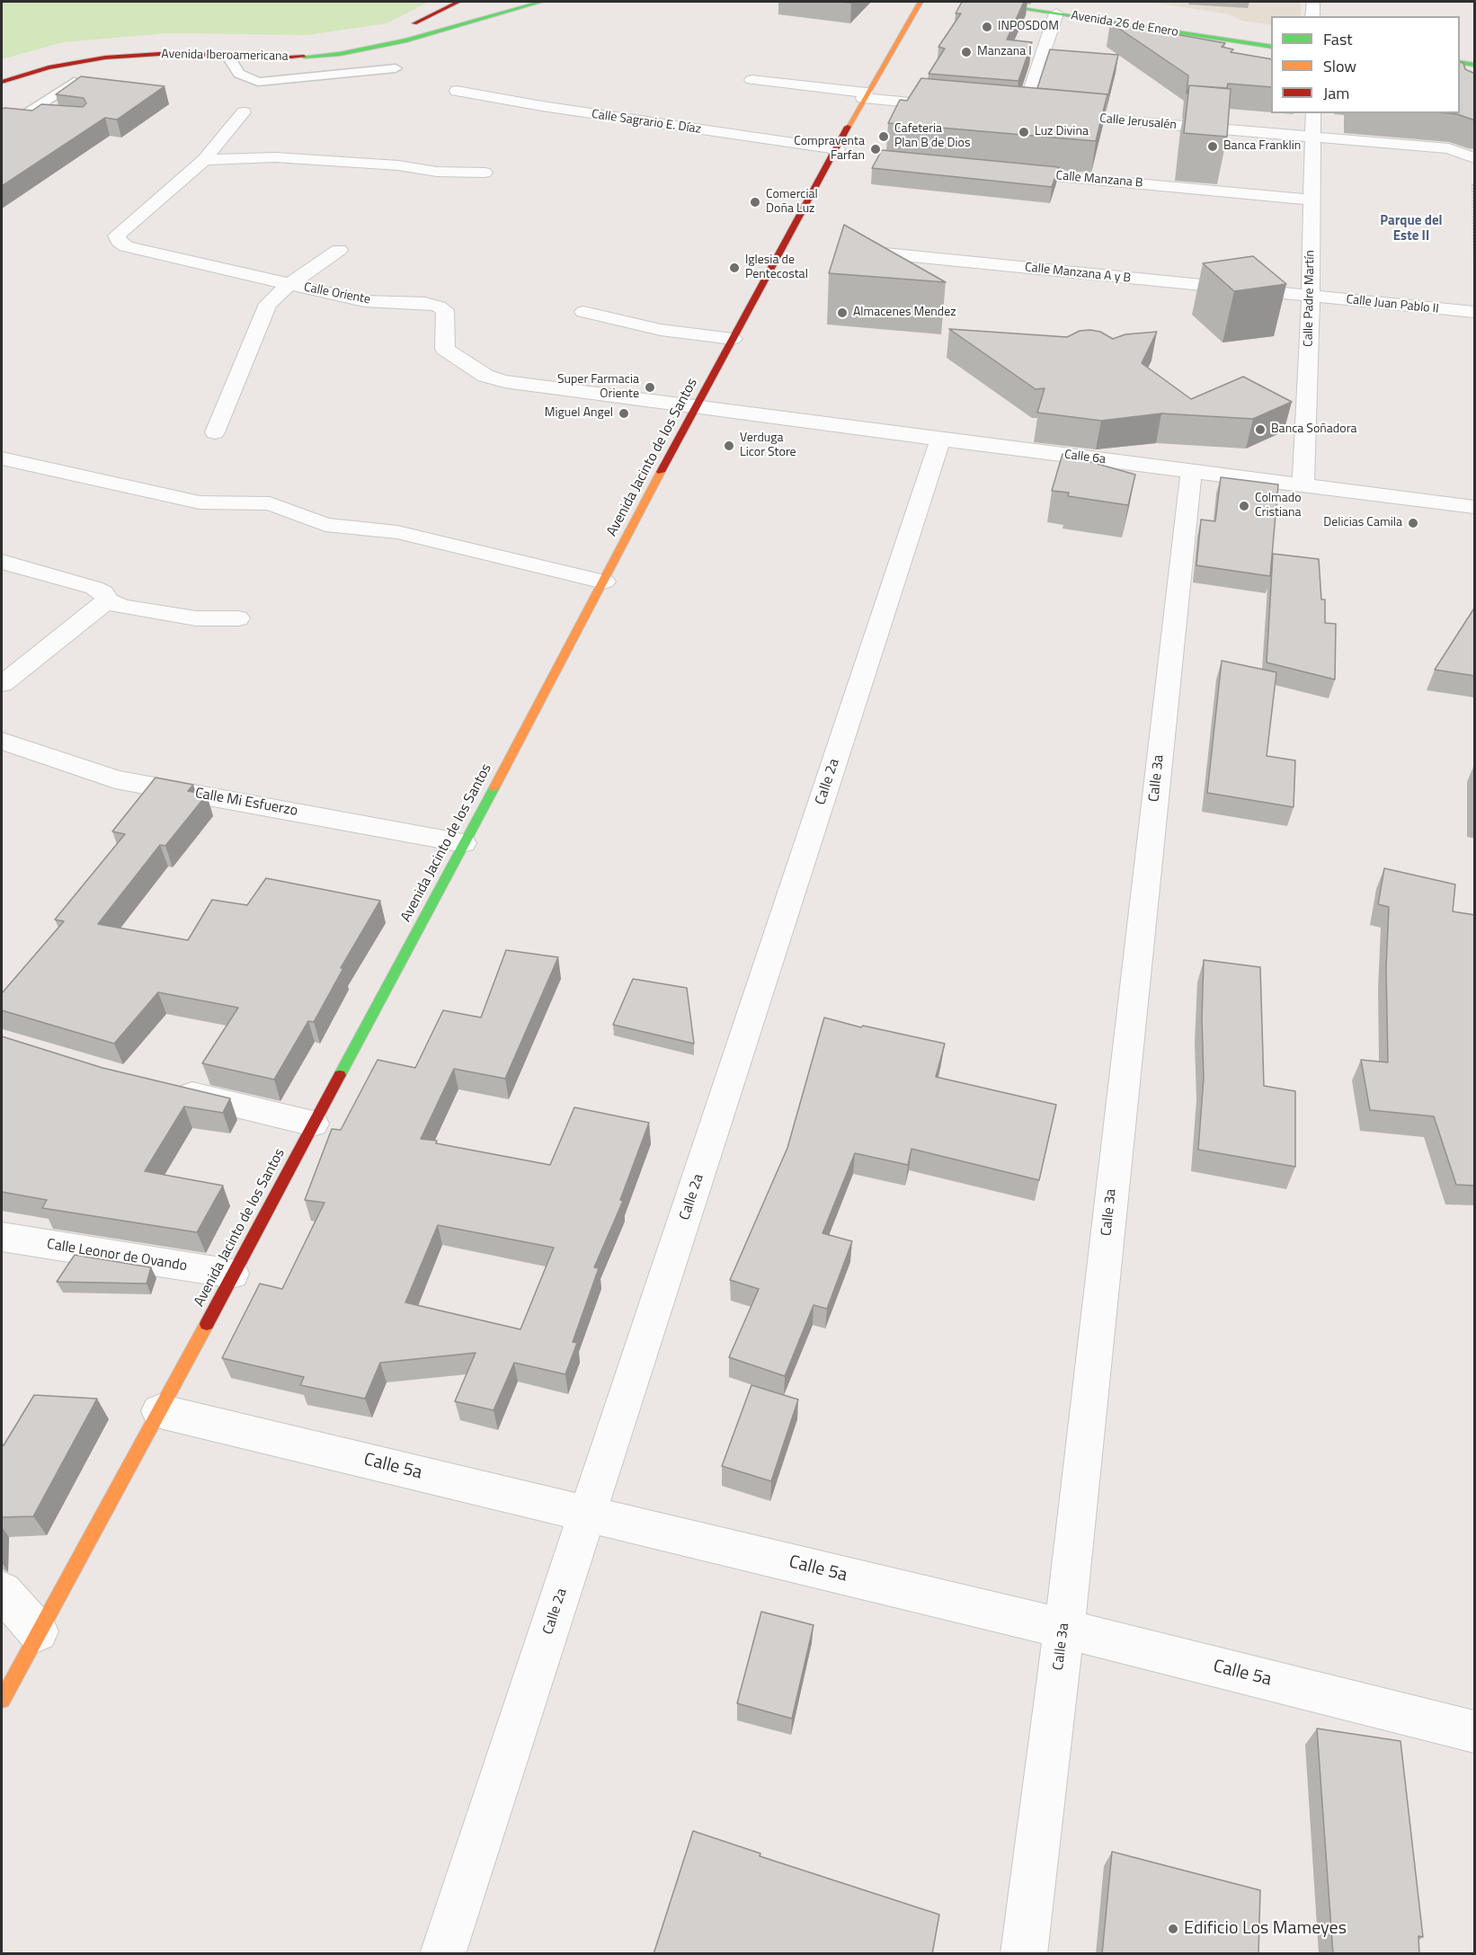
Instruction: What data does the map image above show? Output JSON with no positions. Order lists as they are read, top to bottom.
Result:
{
  "streets": {
    "main road": ["Avenida 26 de Enero", "Avenida Iberoamericana", "Avenida Jacinto de los Santos"],
    "street": [
      "Calle Sagrario E. Díaz",
      "Calle Jerusalén",
      "Calle Manzana B",
      "Calle Manzana A y B",
      "Calle Oriente",
      "Calle Padre Martín",
      "Calle Juan Pablo II",
      "Calle 6a",
      "Calle 3a",
      "Calle 2a",
      "Calle Mi Esfuerzo",
      "Calle Leonor de Ovando",
      "Calle 5a"
    ]
  },
  "crossings": [
    ["Avenida 26 de Enero", "Calle Jerusalén"],
    ["Calle Sagrario E. Díaz", "Avenida Jacinto de los Santos"],
    ["Calle Jerusalén", "Calle Padre Martín"],
    ["Calle Manzana B", "Calle Padre Martín"],
    ["Calle Manzana A y B", "Calle Padre Martín"],
    ["Calle Manzana A y B", "Calle Juan Pablo II"],
    ["Calle Oriente", "Avenida Jacinto de los Santos"],
    ["Calle Oriente", "Calle 6a"],
    ["Calle Padre Martín", "Calle Juan Pablo II"],
    ["Calle Padre Martín", "Calle 6a"],
    ["Avenida Jacinto de los Santos", "Calle 6a"],
    ["Avenida Jacinto de los Santos", "Calle Mi Esfuerzo"],
    ["Avenida Jacinto de los Santos", "Calle Leonor de Ovando"],
    ["Avenida Jacinto de los Santos", "Calle 5a"],
    ["Calle 6a", "Calle 3a"],
    ["Calle 6a", "Calle 2a"],
    ["Calle 3a", "Calle 5a"],
    ["Calle 2a", "Calle 5a"]
  ],
  "districts": ["Parque del Este II"],
  "places": [
    "INPOSDOM",
    "Manzana I",
    "Luz Divina",
    "Cafeteria Plan B de Dios",
    "Banca Franklin",
    "Compraventa Farfan",
    "Comercial Doña Luz",
    "Iglesia de Pentecostal",
    "Almacenes Mendez",
    "Super Farmacia Oriente",
    "Miguel Angel",
    "Banca Soñadora",
    "Verduga Licor Store",
    "Colmado Cristiana",
    "Delicias Camila",
    "Edificio Los Mameyes"
  ],
  "legend": ["Fast", "Slow", "Jam"]
}
